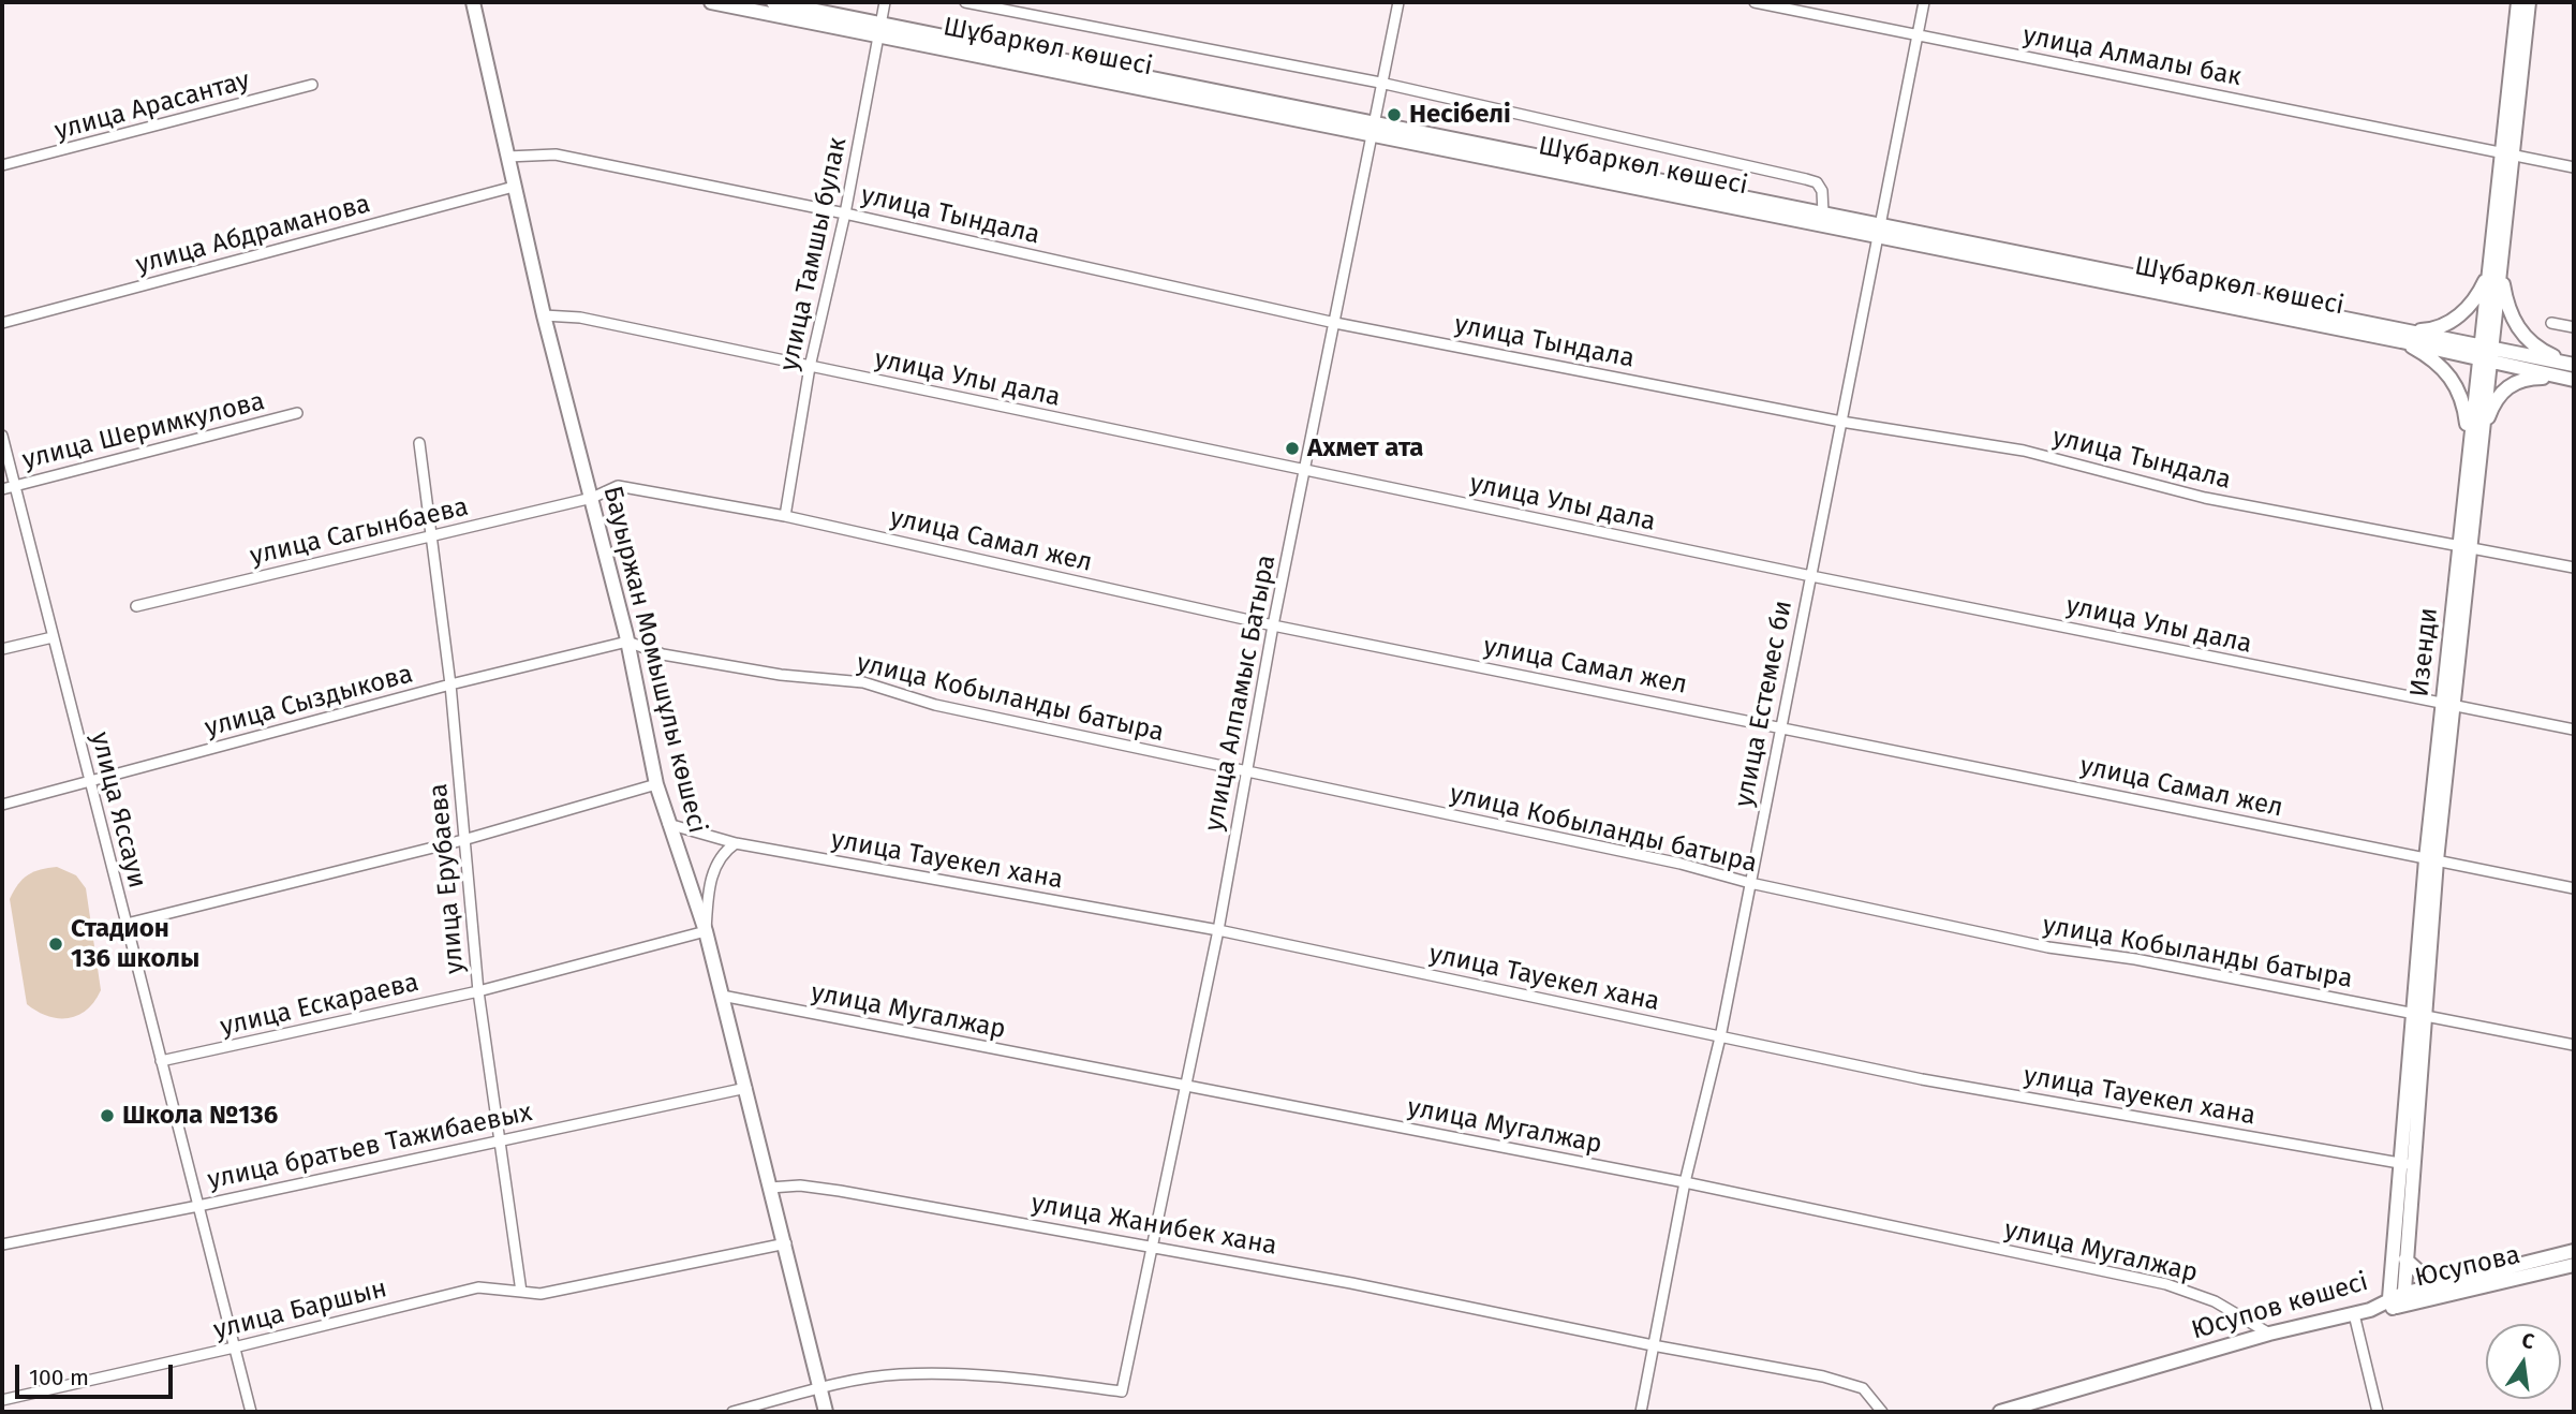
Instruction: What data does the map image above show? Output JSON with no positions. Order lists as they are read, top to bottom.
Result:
{
  "streets": {
    "street": [
      "Шұбаркөл көшесі",
      "улица Алмалы бак",
      "улица Арасантау",
      "улица Тындала",
      "улица Абдраманова",
      "улица Тамшы булак",
      "улица Улы дала",
      "улица Шеримкулова",
      "улица Сагынбаева",
      "улица Самал жел",
      "Изенди",
      "Бауыржан Момышұлы көшесі",
      "улица Алпамыс Батыра",
      "улица Кобыланды батыра",
      "улица Сыздыкова",
      "улица Естемес би",
      "улица Яссауи",
      "улица Тауекел хана",
      "улица Ерубаева",
      "улица Ескараева",
      "улица Мугалжар",
      "улица братьев Тажибаевых",
      "улица Жанибек хана",
      "Юсупова",
      "Юсупов көшесі",
      "улица Баршын"
    ]
  },
  "crossings": [
    ["Шұбаркөл көшесі", "улица Тамшы булак"],
    ["Шұбаркөл көшесі", "Изенди"],
    ["Шұбаркөл көшесі", "улица Алпамыс Батыра"],
    ["Шұбаркөл көшесі", "улица Естемес би"],
    ["улица Алмалы бак", "Изенди"],
    ["улица Алмалы бак", "улица Естемес би"],
    ["улица Тындала", "улица Тамшы булак"],
    ["улица Тындала", "Изенди"],
    ["улица Тындала", "Бауыржан Момышұлы көшесі"],
    ["улица Тындала", "улица Алпамыс Батыра"],
    ["улица Тындала", "улица Естемес би"],
    ["улица Абдраманова", "Бауыржан Момышұлы көшесі"],
    ["улица Тамшы булак", "улица Улы дала"],
    ["улица Тамшы булак", "улица Самал жел"],
    ["улица Улы дала", "Изенди"],
    ["улица Улы дала", "Бауыржан Момышұлы көшесі"],
    ["улица Улы дала", "улица Алпамыс Батыра"],
    ["улица Улы дала", "улица Естемес би"],
    ["улица Шеримкулова", "улица Яссауи"],
    ["улица Сагынбаева", "улица Самал жел"],
    ["улица Сагынбаева", "Бауыржан Момышұлы көшесі"],
    ["улица Сагынбаева", "улица Ерубаева"],
    ["улица Самал жел", "Изенди"],
    ["улица Самал жел", "Бауыржан Момышұлы көшесі"],
    ["улица Самал жел", "улица Алпамыс Батыра"],
    ["улица Самал жел", "улица Естемес би"],
    ["Изенди", "улица Кобыланды батыра"],
    ["Изенди", "улица Тауекел хана"],
    ["Изенди", "Юсупова"],
    ["Изенди", "Юсупов көшесі"],
    ["Бауыржан Момышұлы көшесі", "улица Алпамыс Батыра"],
    ["Бауыржан Момышұлы көшесі", "улица Кобыланды батыра"],
    ["Бауыржан Момышұлы көшесі", "улица Сыздыкова"],
    ["Бауыржан Момышұлы көшесі", "улица Тауекел хана"],
    ["Бауыржан Момышұлы көшесі", "улица Ескараева"],
    ["Бауыржан Момышұлы көшесі", "улица Мугалжар"],
    ["Бауыржан Момышұлы көшесі", "улица братьев Тажибаевых"],
    ["Бауыржан Момышұлы көшесі", "улица Жанибек хана"],
    ["улица Алпамыс Батыра", "улица Кобыланды батыра"],
    ["улица Алпамыс Батыра", "улица Тауекел хана"],
    ["улица Алпамыс Батыра", "улица Мугалжар"],
    ["улица Алпамыс Батыра", "улица Жанибек хана"],
    ["улица Кобыланды батыра", "улица Сыздыкова"],
    ["улица Кобыланды батыра", "улица Естемес би"],
    ["улица Сыздыкова", "улица Яссауи"],
    ["улица Сыздыкова", "улица Ерубаева"],
    ["улица Естемес би", "улица Тауекел хана"],
    ["улица Естемес би", "улица Мугалжар"],
    ["улица Естемес би", "улица Жанибек хана"],
    ["улица Яссауи", "улица Ескараева"],
    ["улица Яссауи", "улица братьев Тажибаевых"],
    ["улица Яссауи", "улица Баршын"],
    ["улица Ерубаева", "улица Ескараева"],
    ["улица Ерубаева", "улица братьев Тажибаевых"],
    ["улица Ерубаева", "улица Баршын"],
    ["улица Мугалжар", "Юсупов көшесі"],
    ["Юсупова", "Юсупов көшесі"]
  ],
  "places": [
    "Несібелі",
    "Ахмет ата",
    "Стадион 136 школы",
    "Школа №136"
  ],
  "scale_bar": "100 m",
  "north": "top"
}
